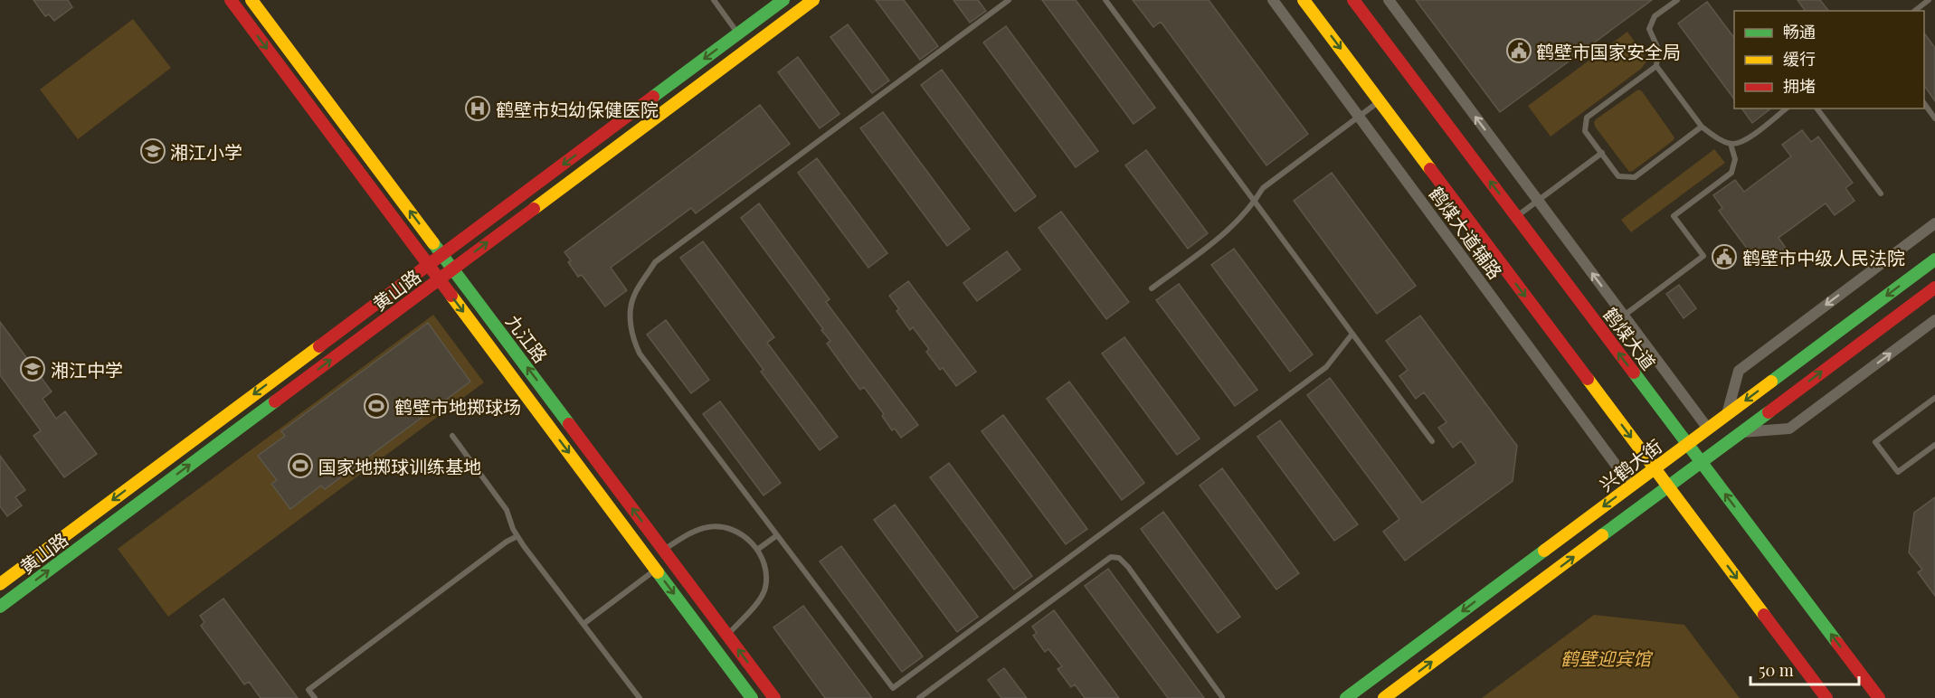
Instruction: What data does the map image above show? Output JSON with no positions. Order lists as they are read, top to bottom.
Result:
{
  "streets": {
    "street": [
      "鹤煤大道辅路",
      "黄山路",
      "九江路",
      "鹤煤大道",
      "兴鹤大街"
    ]
  },
  "crossings": [
    ["鹤煤大道辅路", "兴鹤大街"],
    ["黄山路", "九江路"],
    ["鹤煤大道", "兴鹤大街"]
  ],
  "parks": ["鹤壁迎宾馆"],
  "places": {
    "public building": ["鹤壁市国家安全局", "鹤壁市中级人民法院"],
    "hospital": ["鹤壁市妇幼保健医院"],
    "school or university": ["湘江小学", "湘江中学"],
    "sports": ["鹤壁市地掷球场", "国家地掷球训练基地"]
  },
  "legend": ["畅通", "缓行", "拥堵"],
  "scale_bar": "50 m"
}
